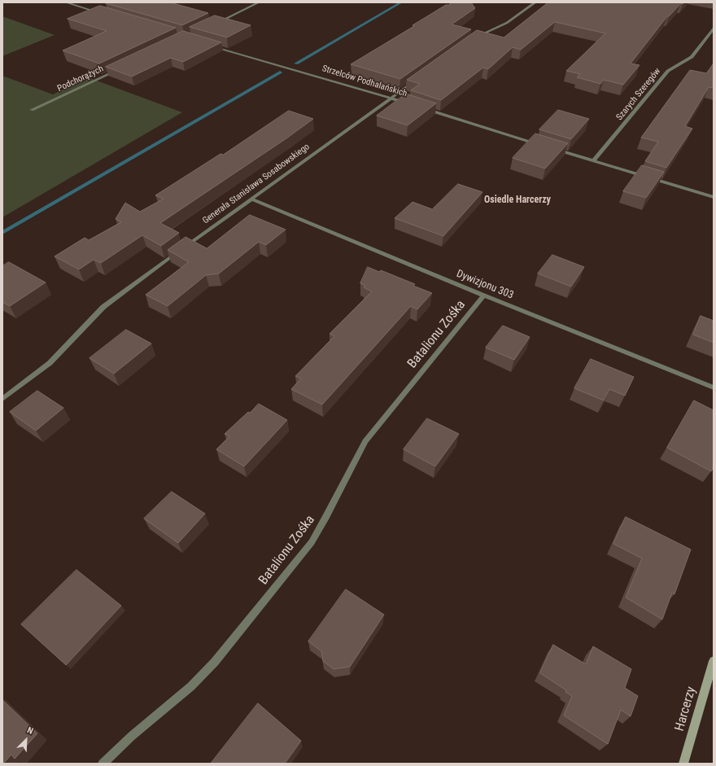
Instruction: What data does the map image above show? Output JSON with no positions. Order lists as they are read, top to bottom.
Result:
{
  "streets": {
    "street": [
      "Podchorążych",
      "Strzelców Podhalańskich",
      "Szarych Szeregów",
      "Generała Stanisława Sosabowskiego",
      "Dywizjonu 303",
      "Batalionu Zośka",
      "Harcerzy"
    ]
  },
  "crossings": [
    ["Strzelców Podhalańskich", "Generała Stanisława Sosabowskiego"],
    ["Generała Stanisława Sosabowskiego", "Dywizjonu 303"],
    ["Dywizjonu 303", "Batalionu Zośka"]
  ],
  "districts": ["Osiedle Harcerzy"],
  "north": "top right"
}
